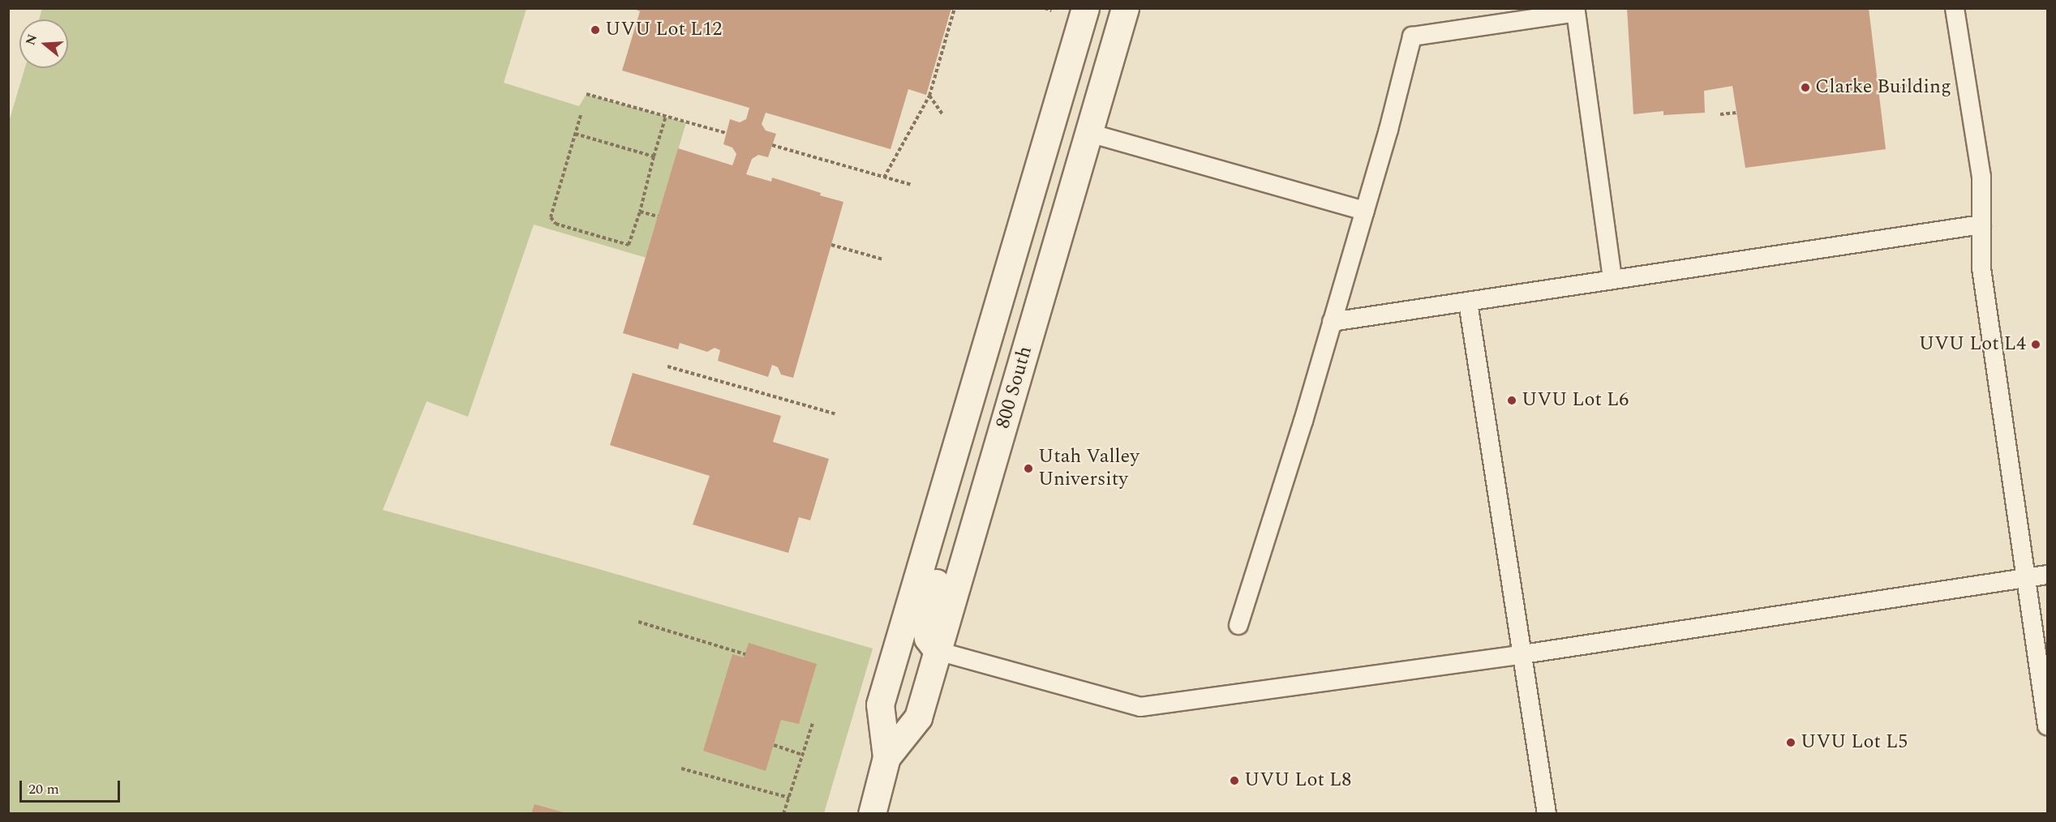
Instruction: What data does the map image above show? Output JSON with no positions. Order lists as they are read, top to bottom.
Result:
{
  "streets": {
    "street": ["800 South"]
  },
  "places": [
    "UVU Lot L12",
    "Clarke Building",
    "UVU Lot L4",
    "UVU Lot L6",
    "Utah Valley University",
    "UVU Lot L5",
    "UVU Lot L8"
  ],
  "scale_bar": "20 m",
  "north": "left"
}
